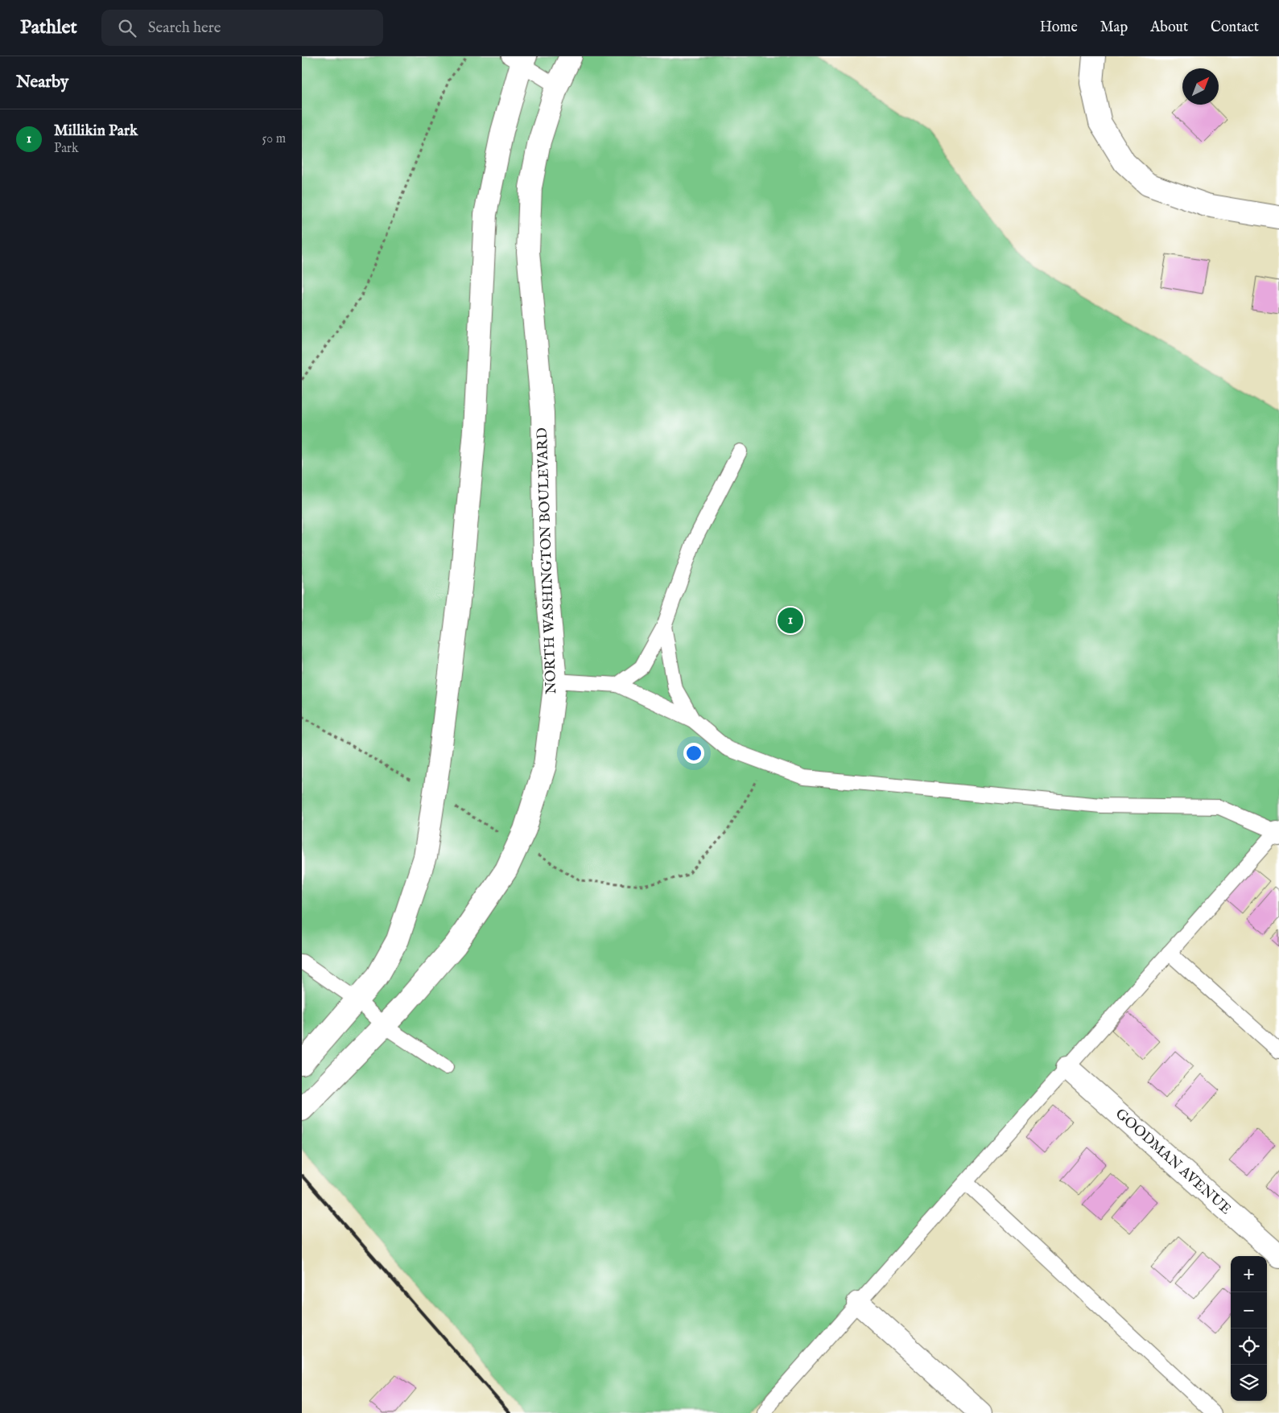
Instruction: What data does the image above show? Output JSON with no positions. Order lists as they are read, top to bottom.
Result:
{
  "streets": {
    "street": ["NORTH WASHINGTON BOULEVARD", "GOODMAN AVENUE"]
  },
  "north": "top right",
  "page": {
    "header": "Pathlet",
    "search": "Search here",
    "nav": [
      "Home",
      "Map",
      "About",
      "Contact"
    ],
    "heading": "Nearby",
    "list": [
      {
        "mark": "1",
        "name": "Millikin Park",
        "note": "Park",
        "value": "50 m"
      }
    ],
    "pins": "1",
    "map_buttons": ["+", "−"]
  }
}
